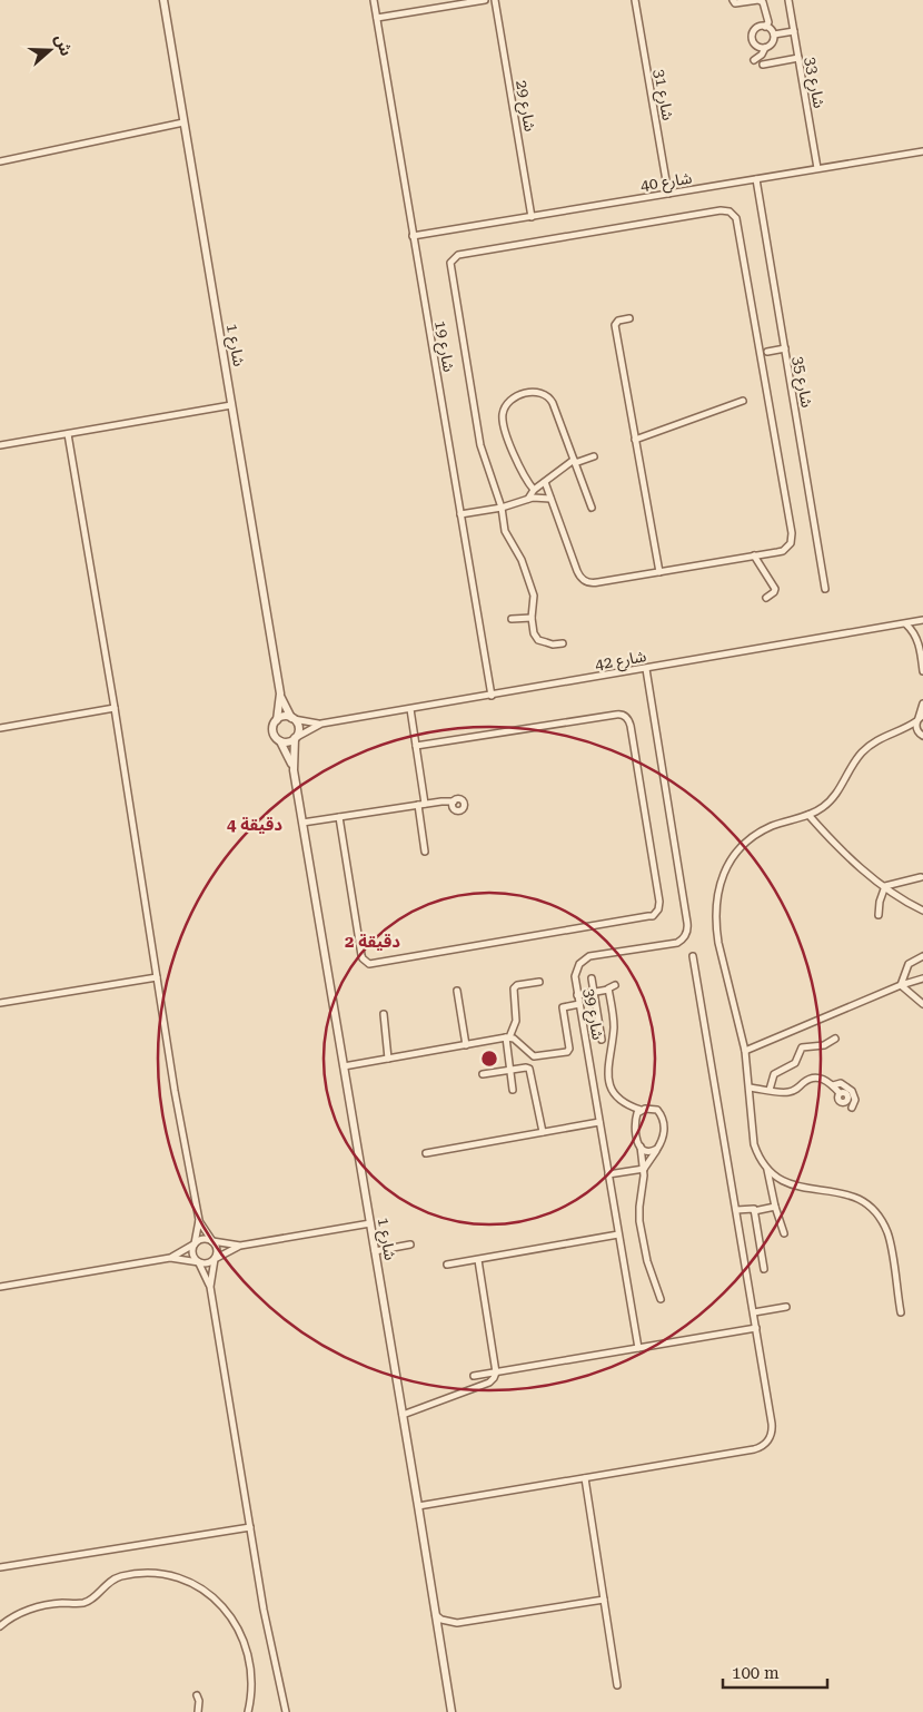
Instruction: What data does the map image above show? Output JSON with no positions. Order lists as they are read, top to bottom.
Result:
{
  "streets": {
    "street": [
      "شارع 33",
      "شارع 31",
      "شارع 29",
      "شارع 40",
      "شارع 1",
      "شارع 19",
      "شارع 35",
      "شارع 42",
      "شارع 39"
    ]
  },
  "crossings": [
    ["شارع 33", "شارع 40"],
    ["شارع 31", "شارع 40"],
    ["شارع 29", "شارع 40"],
    ["شارع 40", "شارع 19"],
    ["شارع 40", "شارع 35"],
    ["شارع 1", "شارع 42"],
    ["شارع 19", "شارع 42"],
    ["شارع 42", "شارع 39"]
  ],
  "scale_bar": "100 m",
  "north": "right",
  "rings": ["4 دقيقة", "2 دقيقة"]
}
